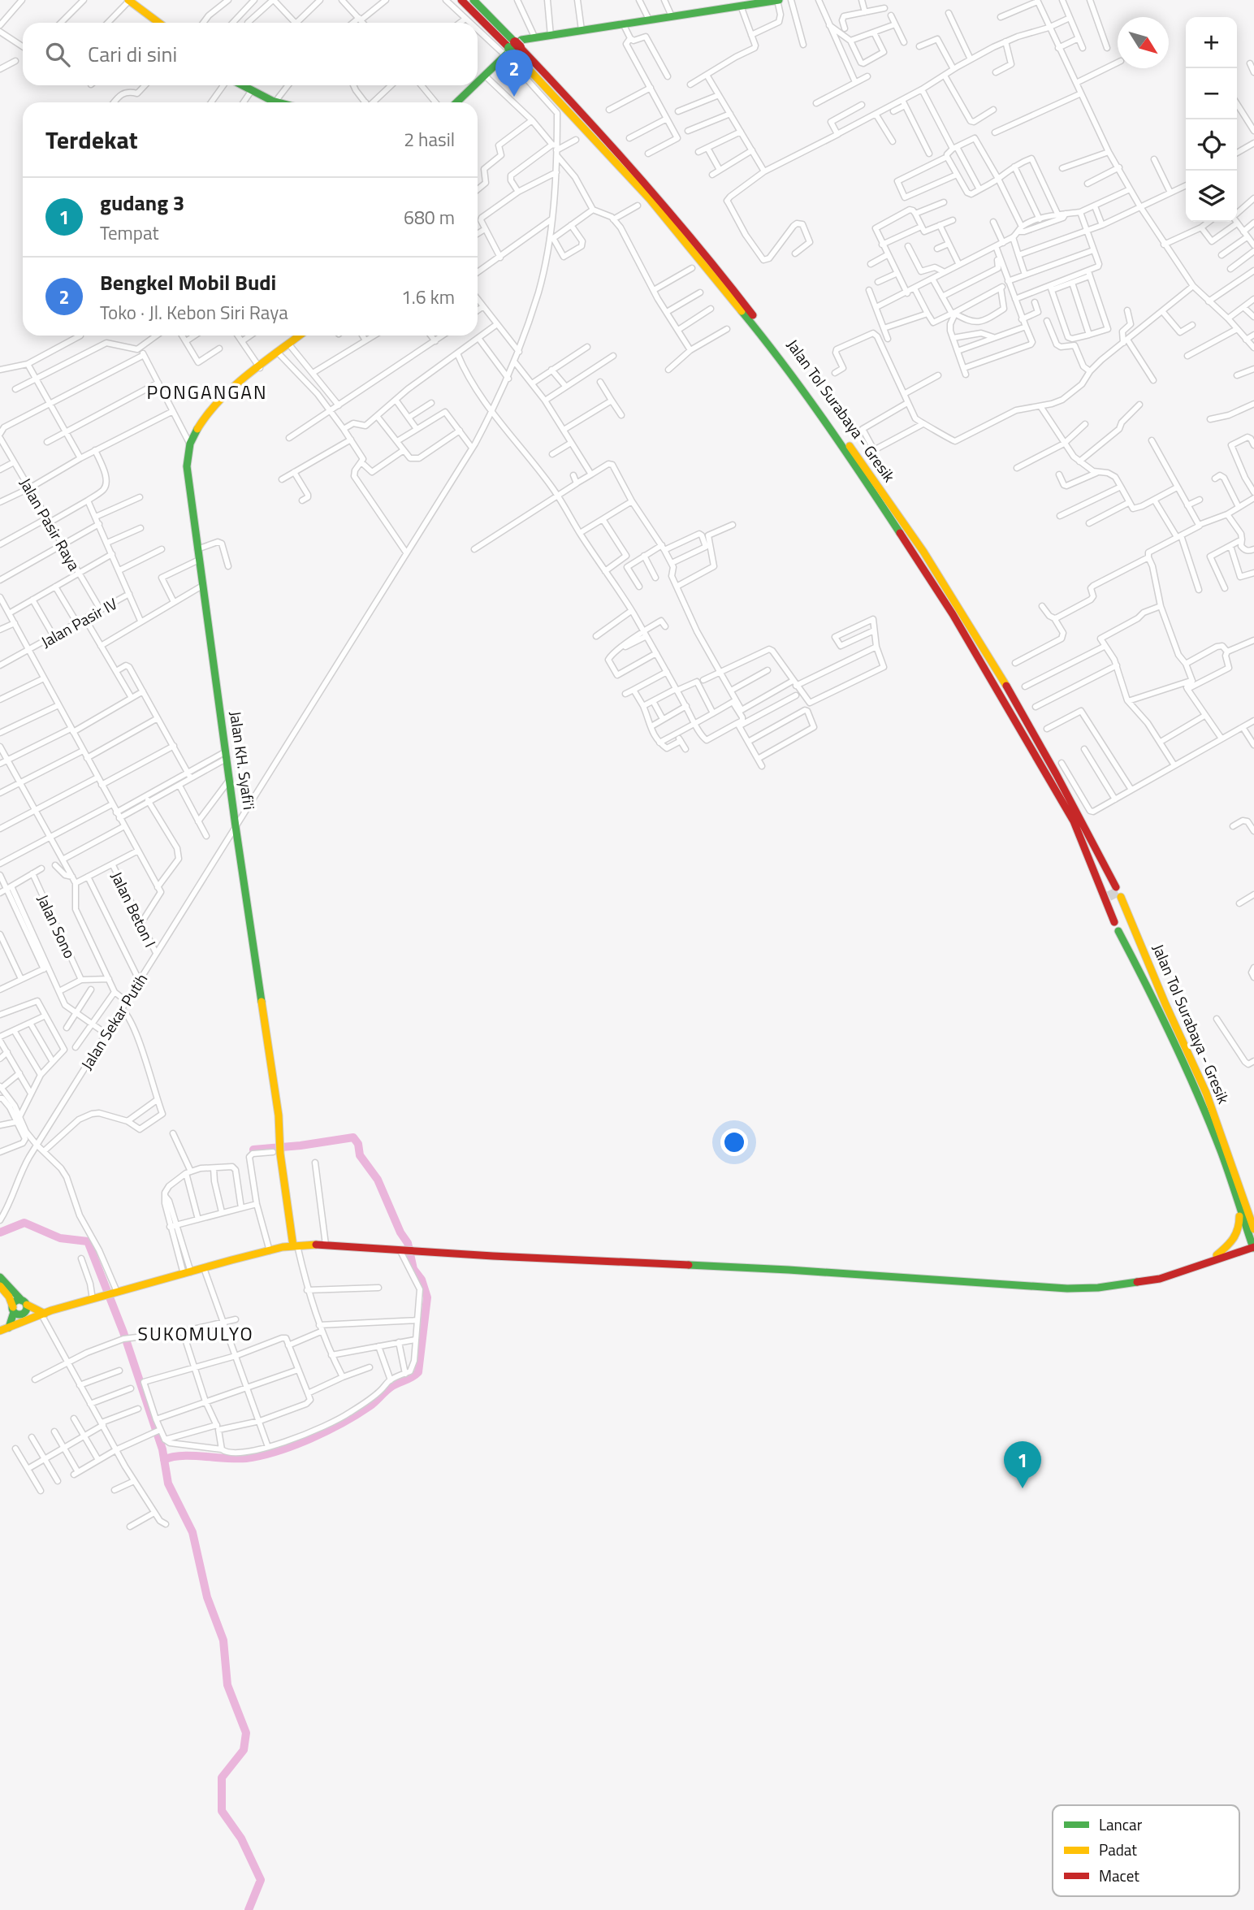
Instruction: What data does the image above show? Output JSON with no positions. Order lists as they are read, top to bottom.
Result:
{
  "streets": {
    "main road": ["Jalan Tol Surabaya - Gresik", "Jalan KH. Syafi'i"],
    "street": [
      "Jalan Pasir Raya",
      "Jalan Pasir IV",
      "Jalan Beton I",
      "Jalan Sono",
      "Jalan Sekar Putih"
    ]
  },
  "crossings": [
    ["Jalan Tol Surabaya - Gresik", "Jalan Sekar Putih"],
    ["Jalan Pasir Raya", "Jalan Pasir IV"],
    ["Jalan KH. Syafi'i", "Jalan Sekar Putih"],
    ["Jalan Beton I", "Jalan Sekar Putih"]
  ],
  "districts": ["PONGANGAN", "SUKOMULYO"],
  "legend": ["Lancar", "Padat", "Macet"],
  "north": "bottom right",
  "page": {
    "map_buttons": ["+", "−"],
    "search": "Cari di sini",
    "pins": ["2", "1"],
    "heading": ["Terdekat", "2 hasil"],
    "list": [
      {
        "mark": "1",
        "name": "gudang 3",
        "note": "Tempat",
        "value": "680 m"
      },
      {
        "mark": "2",
        "name": "Bengkel Mobil Budi",
        "note": "Toko · Jl. Kebon Siri Raya",
        "value": "1.6 km"
      }
    ]
  }
}
